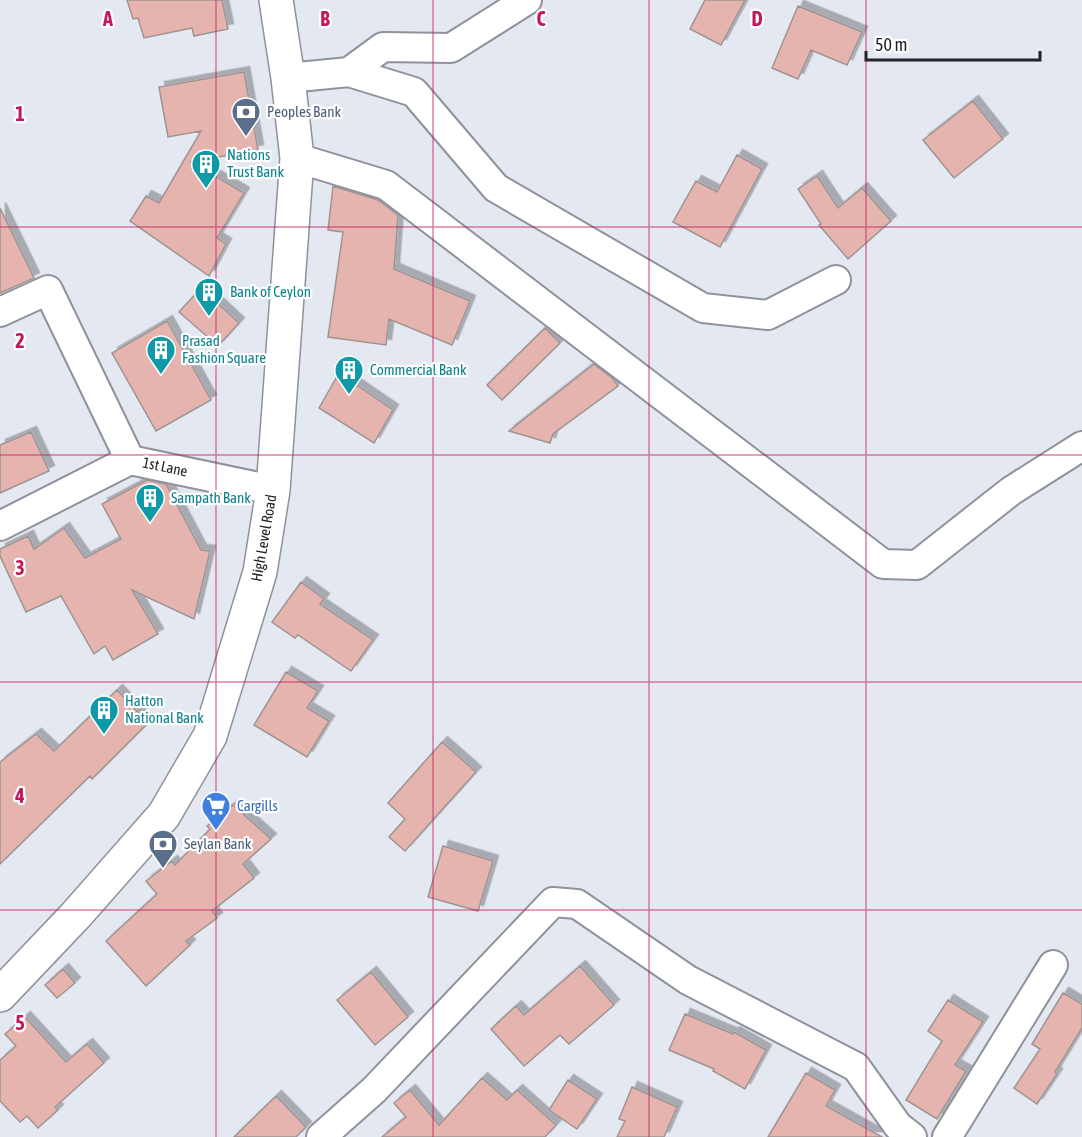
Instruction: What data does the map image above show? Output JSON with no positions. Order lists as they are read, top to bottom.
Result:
{
  "streets": {
    "highway": ["High Level Road"],
    "street": ["1st Lane"]
  },
  "crossings": [
    ["1st Lane", "High Level Road"]
  ],
  "places": {
    "bank": ["Peoples Bank", "Seylan Bank"],
    "building": [
      "Nations Trust Bank",
      "Bank of Ceylon",
      "Prasad Fashion Square",
      "Commercial Bank",
      "Sampath Bank",
      "Hatton National Bank"
    ],
    "supermarket": ["Cargills"]
  },
  "scale_bar": "50 m",
  "grid": {
    "columns": [
      "A",
      "B",
      "C",
      "D"
    ],
    "rows": [
      "1",
      "2",
      "3",
      "4",
      "5"
    ]
  }
}
